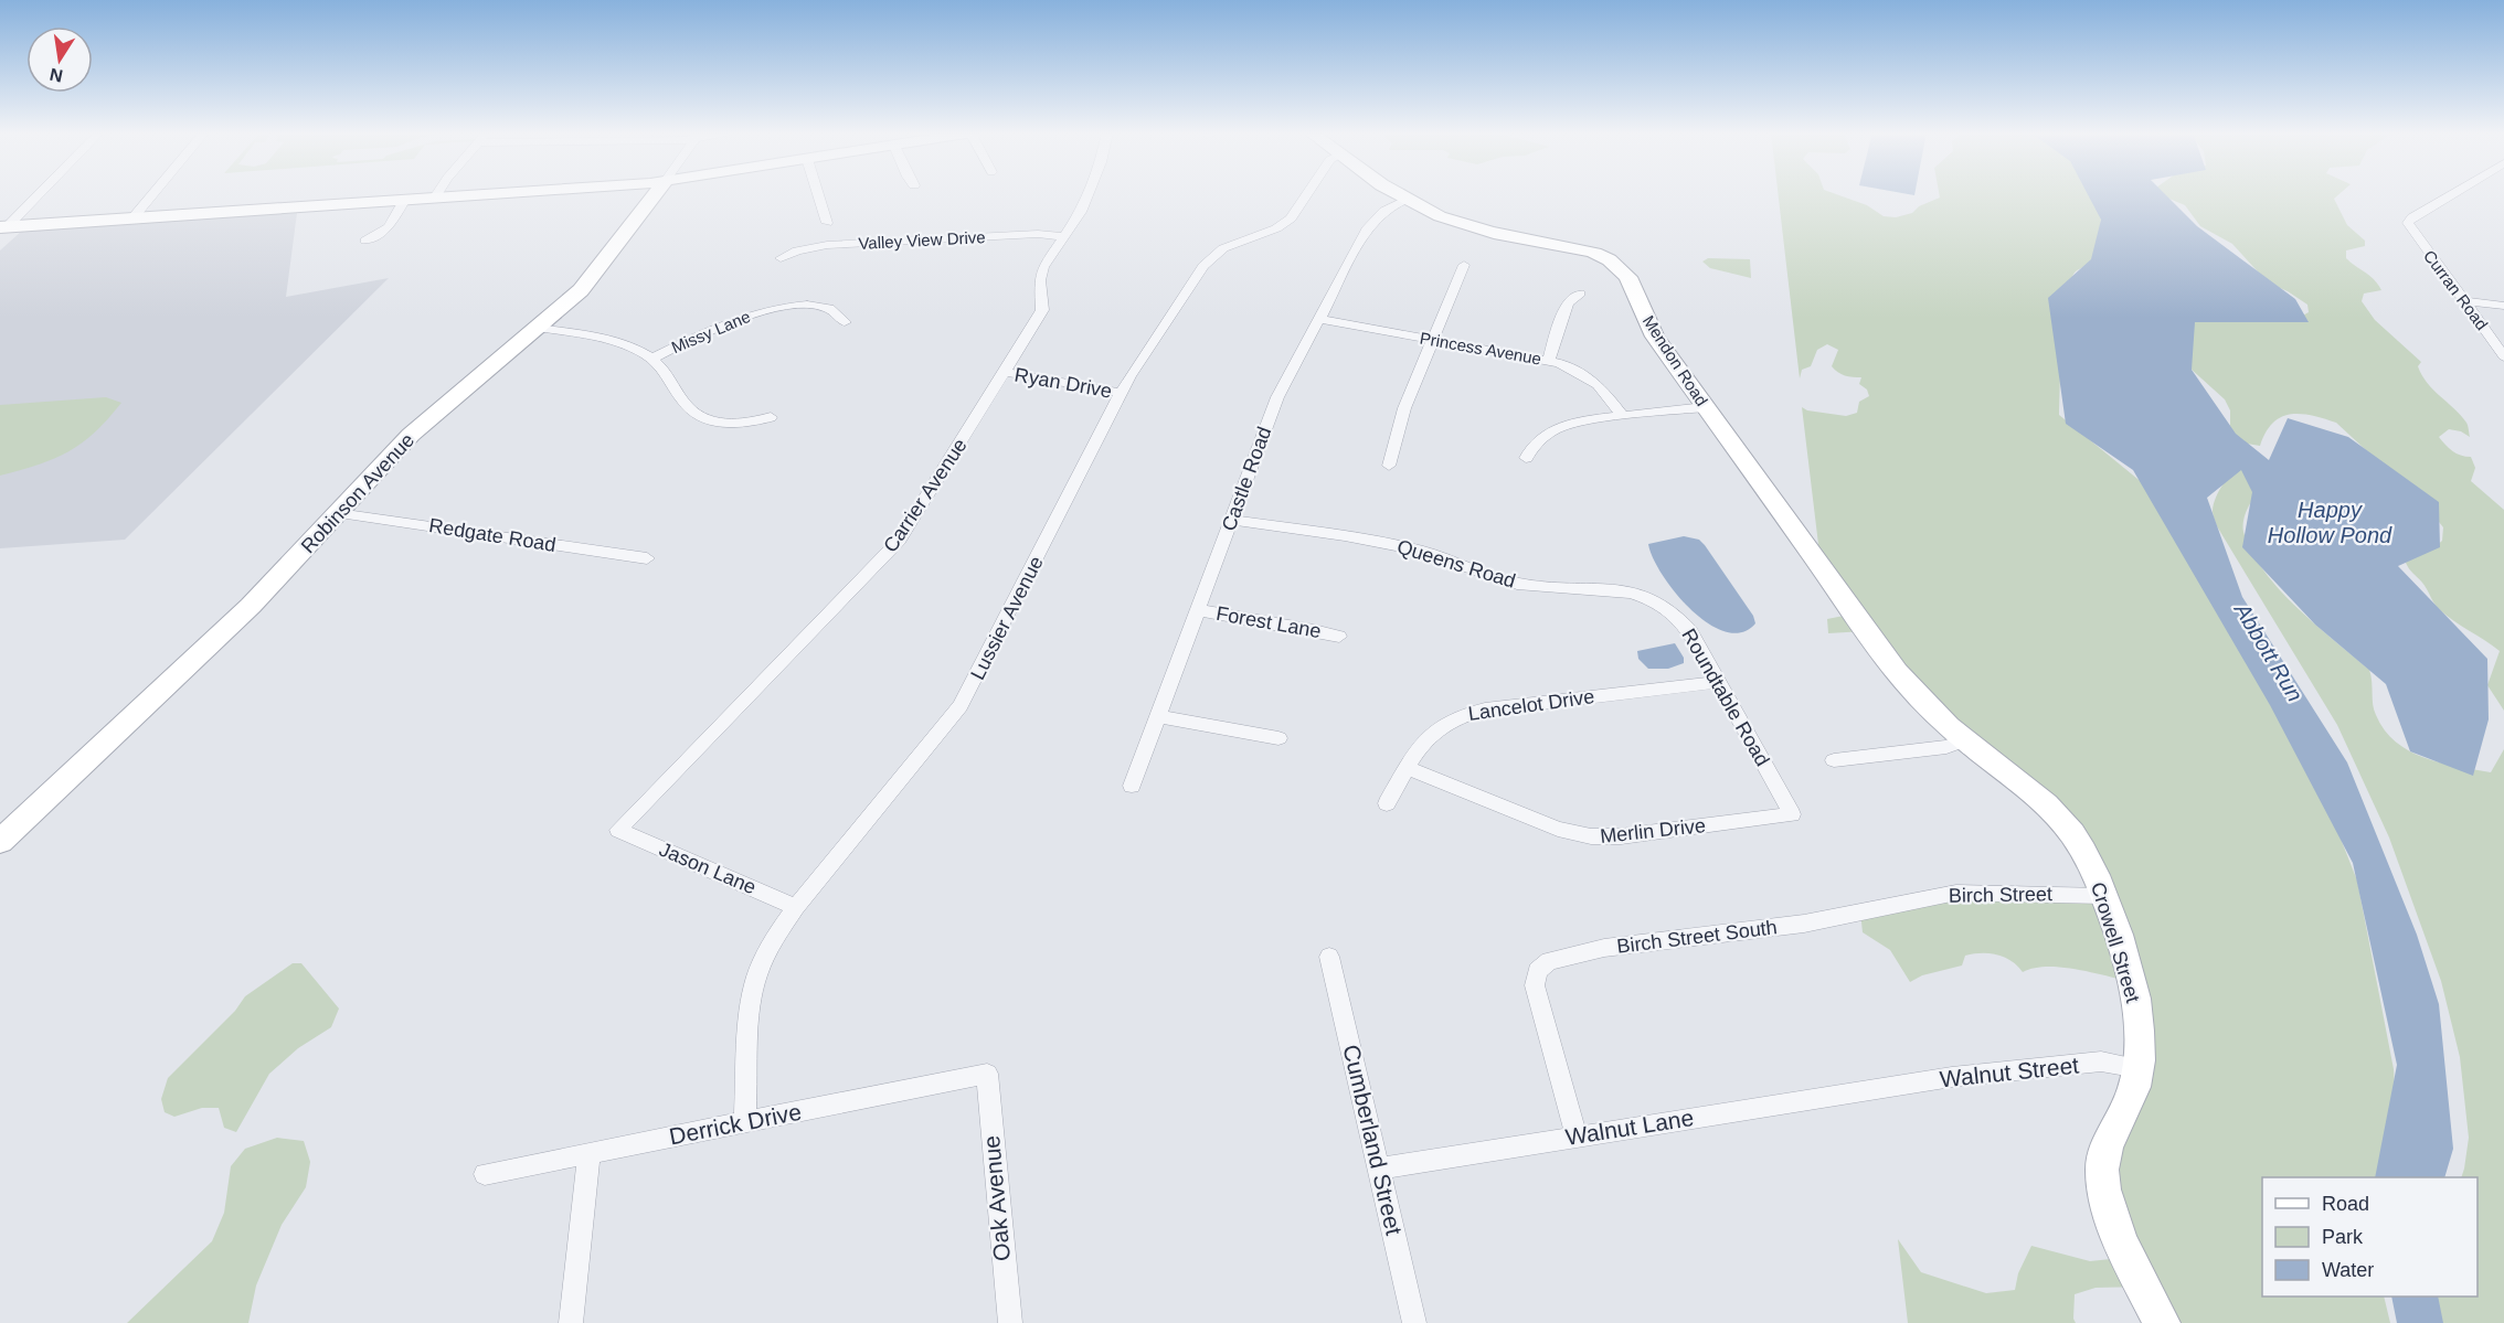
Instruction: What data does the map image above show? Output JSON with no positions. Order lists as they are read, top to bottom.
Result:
{
  "streets": {
    "street": [
      "Valley View Drive",
      "Curran Road",
      "Missy Lane",
      "Princess Avenue",
      "Mendon Road",
      "Ryan Drive",
      "Castle Road",
      "Robinson Avenue",
      "Carrier Avenue",
      "Redgate Road",
      "Queens Road",
      "Lussier Avenue",
      "Forest Lane",
      "Roundtable Road",
      "Lancelot Drive",
      "Merlin Drive",
      "Jason Lane",
      "Birch Street",
      "Birch Street South",
      "Crowell Street",
      "Walnut Street",
      "Derrick Drive",
      "Walnut Lane",
      "Cumberland Street",
      "Oak Avenue"
    ]
  },
  "crossings": [
    ["Valley View Drive", "Carrier Avenue"],
    ["Princess Avenue", "Castle Road"],
    ["Mendon Road", "Castle Road"],
    ["Mendon Road", "Crowell Street"],
    ["Ryan Drive", "Carrier Avenue"],
    ["Ryan Drive", "Lussier Avenue"],
    ["Castle Road", "Queens Road"],
    ["Castle Road", "Forest Lane"],
    ["Robinson Avenue", "Redgate Road"],
    ["Carrier Avenue", "Jason Lane"],
    ["Queens Road", "Roundtable Road"],
    ["Lussier Avenue", "Jason Lane"],
    ["Lussier Avenue", "Derrick Drive"],
    ["Roundtable Road", "Lancelot Drive"],
    ["Roundtable Road", "Merlin Drive"],
    ["Lancelot Drive", "Merlin Drive"],
    ["Birch Street", "Birch Street South"],
    ["Birch Street", "Crowell Street"],
    ["Birch Street South", "Walnut Lane"],
    ["Crowell Street", "Walnut Street"],
    ["Walnut Street", "Walnut Lane"],
    ["Derrick Drive", "Oak Avenue"],
    ["Walnut Lane", "Cumberland Street"]
  ],
  "water": ["Happy Hollow Pond", "Abbott Run"],
  "legend": ["Road", "Park", "Water"],
  "north": "bottom"
}
